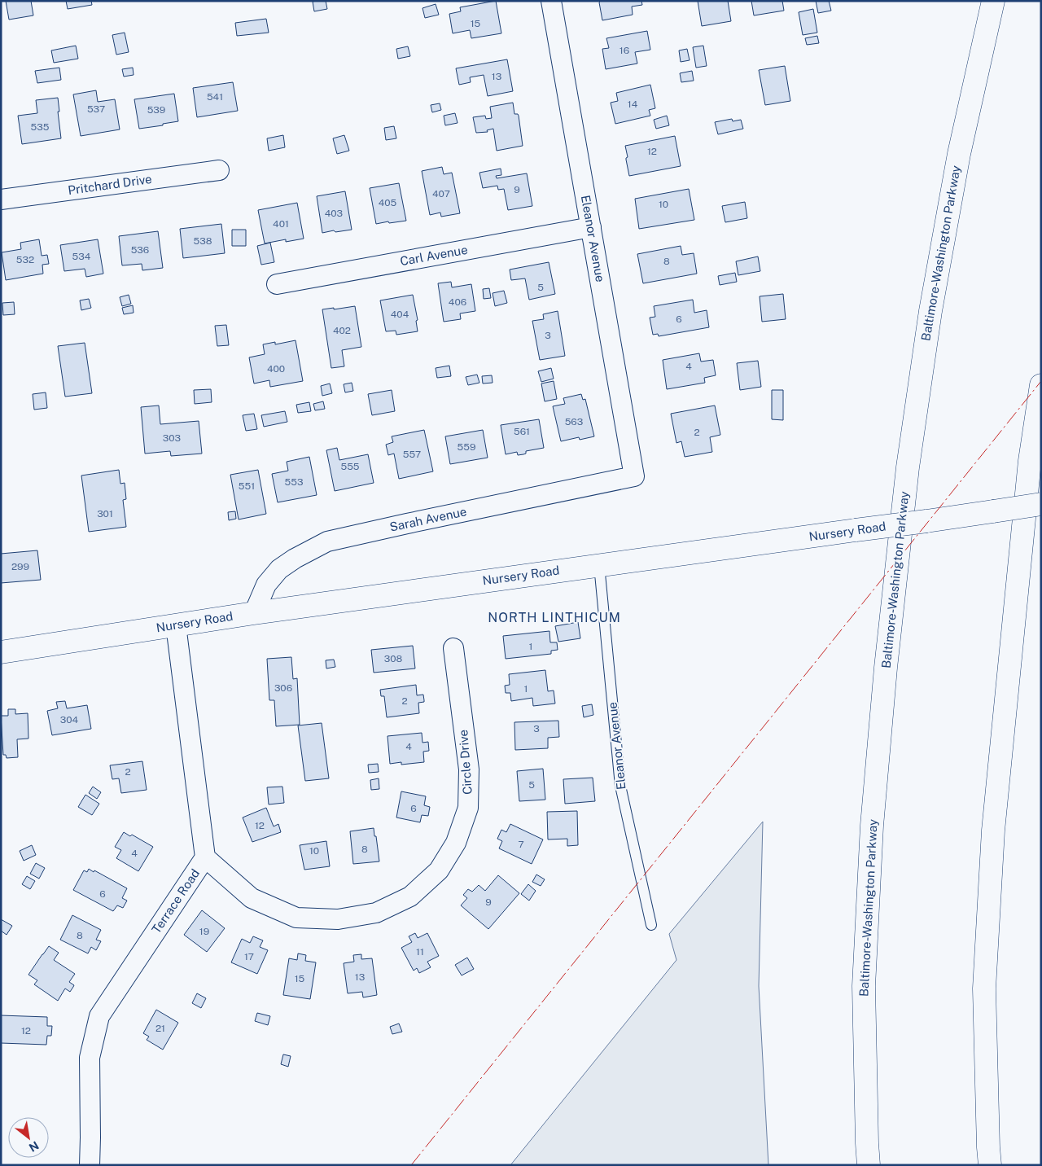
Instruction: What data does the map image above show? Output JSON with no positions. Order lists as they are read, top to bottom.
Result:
{
  "streets": {
    "main road": ["Baltimore-Washington Parkway", "Nursery Road"],
    "street": [
      "Pritchard Drive",
      "Eleanor Avenue",
      "Carl Avenue",
      "Sarah Avenue",
      "Circle Drive",
      "Terrace Road"
    ]
  },
  "crossings": [
    ["Eleanor Avenue", "Carl Avenue"],
    ["Eleanor Avenue", "Sarah Avenue"],
    ["Eleanor Avenue", "Nursery Road"],
    ["Sarah Avenue", "Nursery Road"],
    ["Nursery Road", "Terrace Road"],
    ["Circle Drive", "Terrace Road"]
  ],
  "districts": ["NORTH LINTHICUM"],
  "house_numbers": [
    "15",
    "16",
    "13",
    "541",
    "14",
    "537",
    "539",
    "535",
    "12",
    "9",
    "407",
    "405",
    "10",
    "403",
    "401",
    "538",
    "536",
    "534",
    "532",
    "8",
    "5",
    "406",
    "404",
    "6",
    "402",
    "3",
    "4",
    "400",
    "563",
    "561",
    "2",
    "303",
    "559",
    "557",
    "555",
    "553",
    "551",
    "301",
    "299",
    "1",
    "308",
    "306",
    "1",
    "2",
    "304",
    "3",
    "4",
    "2",
    "5",
    "6",
    "12",
    "7",
    "8",
    "10",
    "4",
    "6",
    "9",
    "19",
    "8",
    "11",
    "17",
    "13",
    "15",
    "21",
    "12"
  ],
  "north": "bottom right"
}
